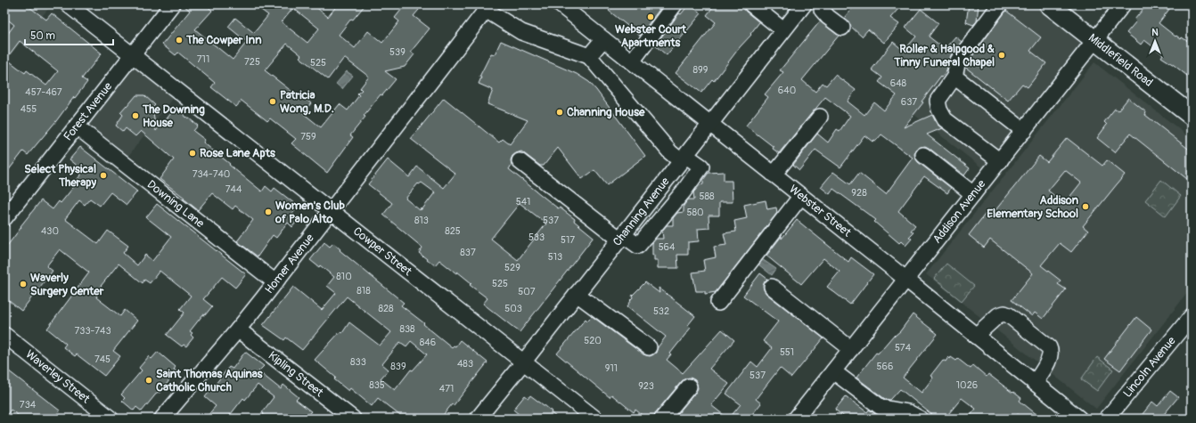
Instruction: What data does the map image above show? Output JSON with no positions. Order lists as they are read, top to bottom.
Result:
{
  "streets": {
    "main road": ["Middlefield Road"],
    "street": [
      "Forest Avenue",
      "Downing Lane",
      "Webster Street",
      "Channing Avenue",
      "Addison Avenue",
      "Cowper Street",
      "Homer Avenue",
      "Lincoln Avenue",
      "Kipling Street",
      "Waverley Street"
    ]
  },
  "crossings": [
    ["Middlefield Road", "Addison Avenue"],
    ["Forest Avenue", "Downing Lane"],
    ["Forest Avenue", "Cowper Street"],
    ["Downing Lane", "Homer Avenue"],
    ["Webster Street", "Channing Avenue"],
    ["Webster Street", "Addison Avenue"],
    ["Channing Avenue", "Cowper Street"],
    ["Cowper Street", "Homer Avenue"],
    ["Homer Avenue", "Kipling Street"]
  ],
  "places": [
    "Webster Court Apartments",
    "The Cowper Inn",
    "Roller & Halpgood & Tinny Funeral Chapel",
    "Patricia Wong, M.D.",
    "Channing House",
    "The Downing House",
    "Rose Lane Apts",
    "Select Physical Therapy",
    "Addison Elementary School",
    "Women's Club of Palo Alto",
    "Waverly Surgery Center",
    "Saint Thomas Aquinas Catholic Church"
  ],
  "house_numbers": [
    "539",
    "711",
    "725",
    "525",
    "899",
    "648",
    "640",
    "457-467",
    "637",
    "455",
    "759",
    "734-740",
    "744",
    "928",
    "588",
    "541",
    "580",
    "813",
    "537",
    "430",
    "825",
    "533",
    "517",
    "564",
    "837",
    "513",
    "529",
    "810",
    "525",
    "818",
    "507",
    "828",
    "503",
    "532",
    "838",
    "733-743",
    "520",
    "846",
    "574",
    "551",
    "745",
    "833",
    "483",
    "839",
    "566",
    "911",
    "537",
    "835",
    "1026",
    "923",
    "471",
    "734"
  ],
  "scale_bar": "50 m",
  "north": "top"
}
